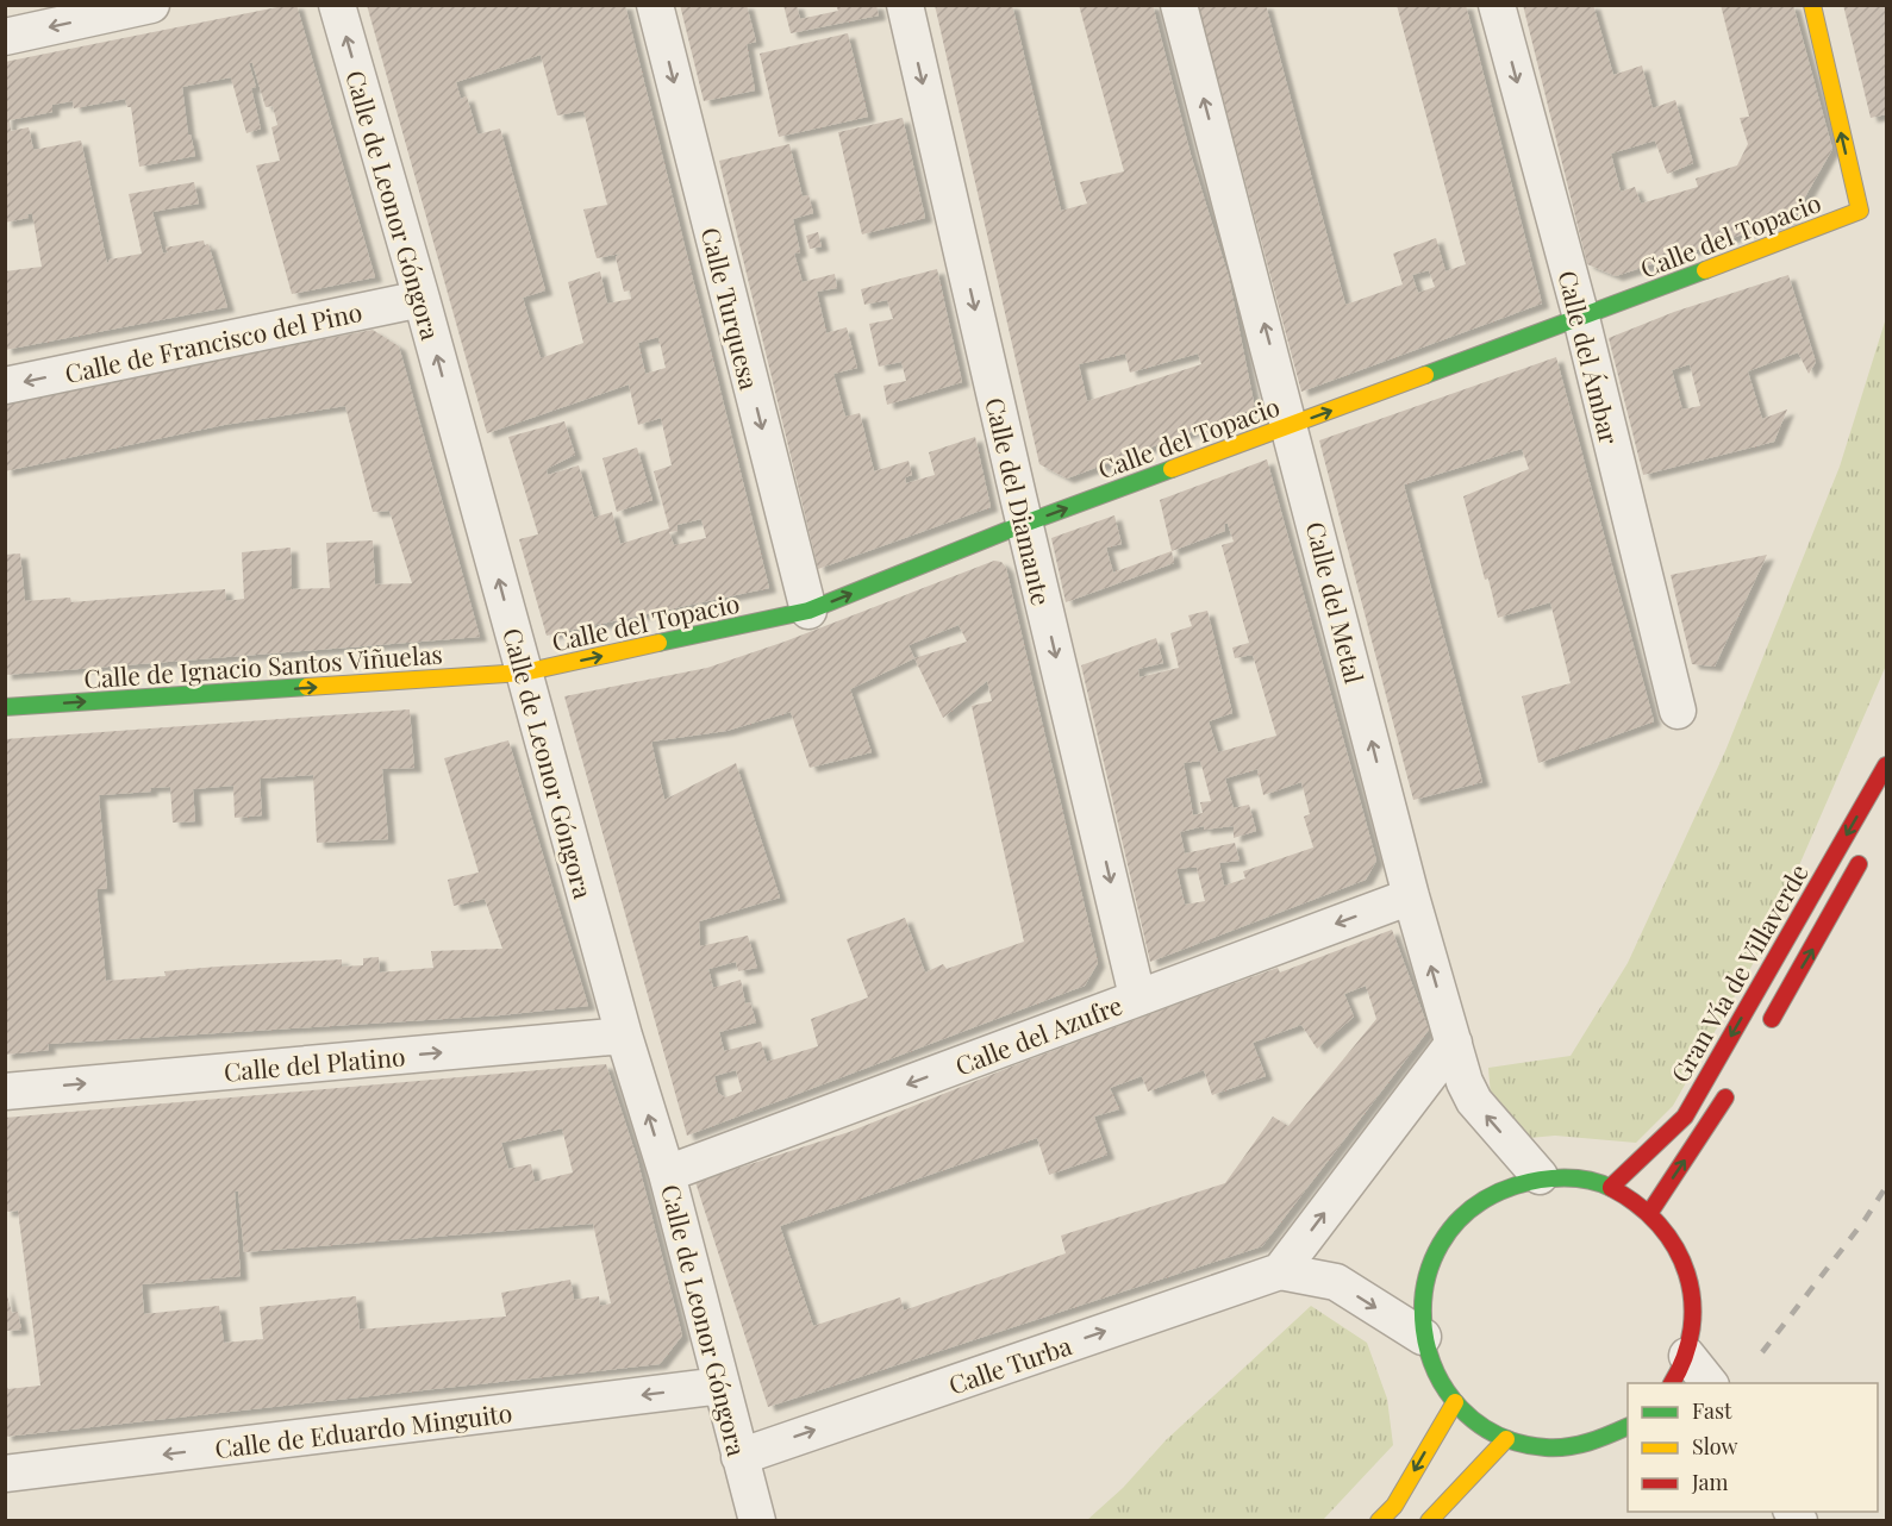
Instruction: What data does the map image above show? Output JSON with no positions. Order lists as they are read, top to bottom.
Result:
{
  "streets": {
    "street": [
      "Calle de Leonor Góngora",
      "Calle del Topacio",
      "Calle Turquesa",
      "Calle de Francisco del Pino",
      "Calle del Ámbar",
      "Calle del Diamante",
      "Calle del Metal",
      "Calle de Ignacio Santos Viñuelas",
      "Gran Vía de Villaverde",
      "Calle del Azufre",
      "Calle del Platino",
      "Calle Turba",
      "Calle de Eduardo Minguito"
    ]
  },
  "crossings": [
    ["Calle de Leonor Góngora", "Calle del Topacio"],
    ["Calle de Leonor Góngora", "Calle de Francisco del Pino"],
    ["Calle de Leonor Góngora", "Calle de Ignacio Santos Viñuelas"],
    ["Calle de Leonor Góngora", "Calle del Azufre"],
    ["Calle de Leonor Góngora", "Calle del Platino"],
    ["Calle de Leonor Góngora", "Calle Turba"],
    ["Calle de Leonor Góngora", "Calle de Eduardo Minguito"],
    ["Calle del Topacio", "Calle Turquesa"],
    ["Calle del Topacio", "Calle del Ámbar"],
    ["Calle del Topacio", "Calle del Diamante"],
    ["Calle del Topacio", "Calle del Metal"],
    ["Calle del Topacio", "Calle de Ignacio Santos Viñuelas"],
    ["Calle del Diamante", "Calle del Azufre"],
    ["Calle del Metal", "Calle del Azufre"]
  ],
  "one_way": [
    "Calle de Leonor Góngora",
    "Calle del Topacio",
    "Calle Turquesa",
    "Calle de Francisco del Pino",
    "Calle del Ámbar",
    "Calle del Diamante",
    "Calle del Metal",
    "Calle de Ignacio Santos Viñuelas",
    "Calle del Azufre",
    "Calle del Platino",
    "Calle Turba",
    "Calle de Eduardo Minguito"
  ],
  "legend": ["Fast", "Slow", "Jam"]
}
